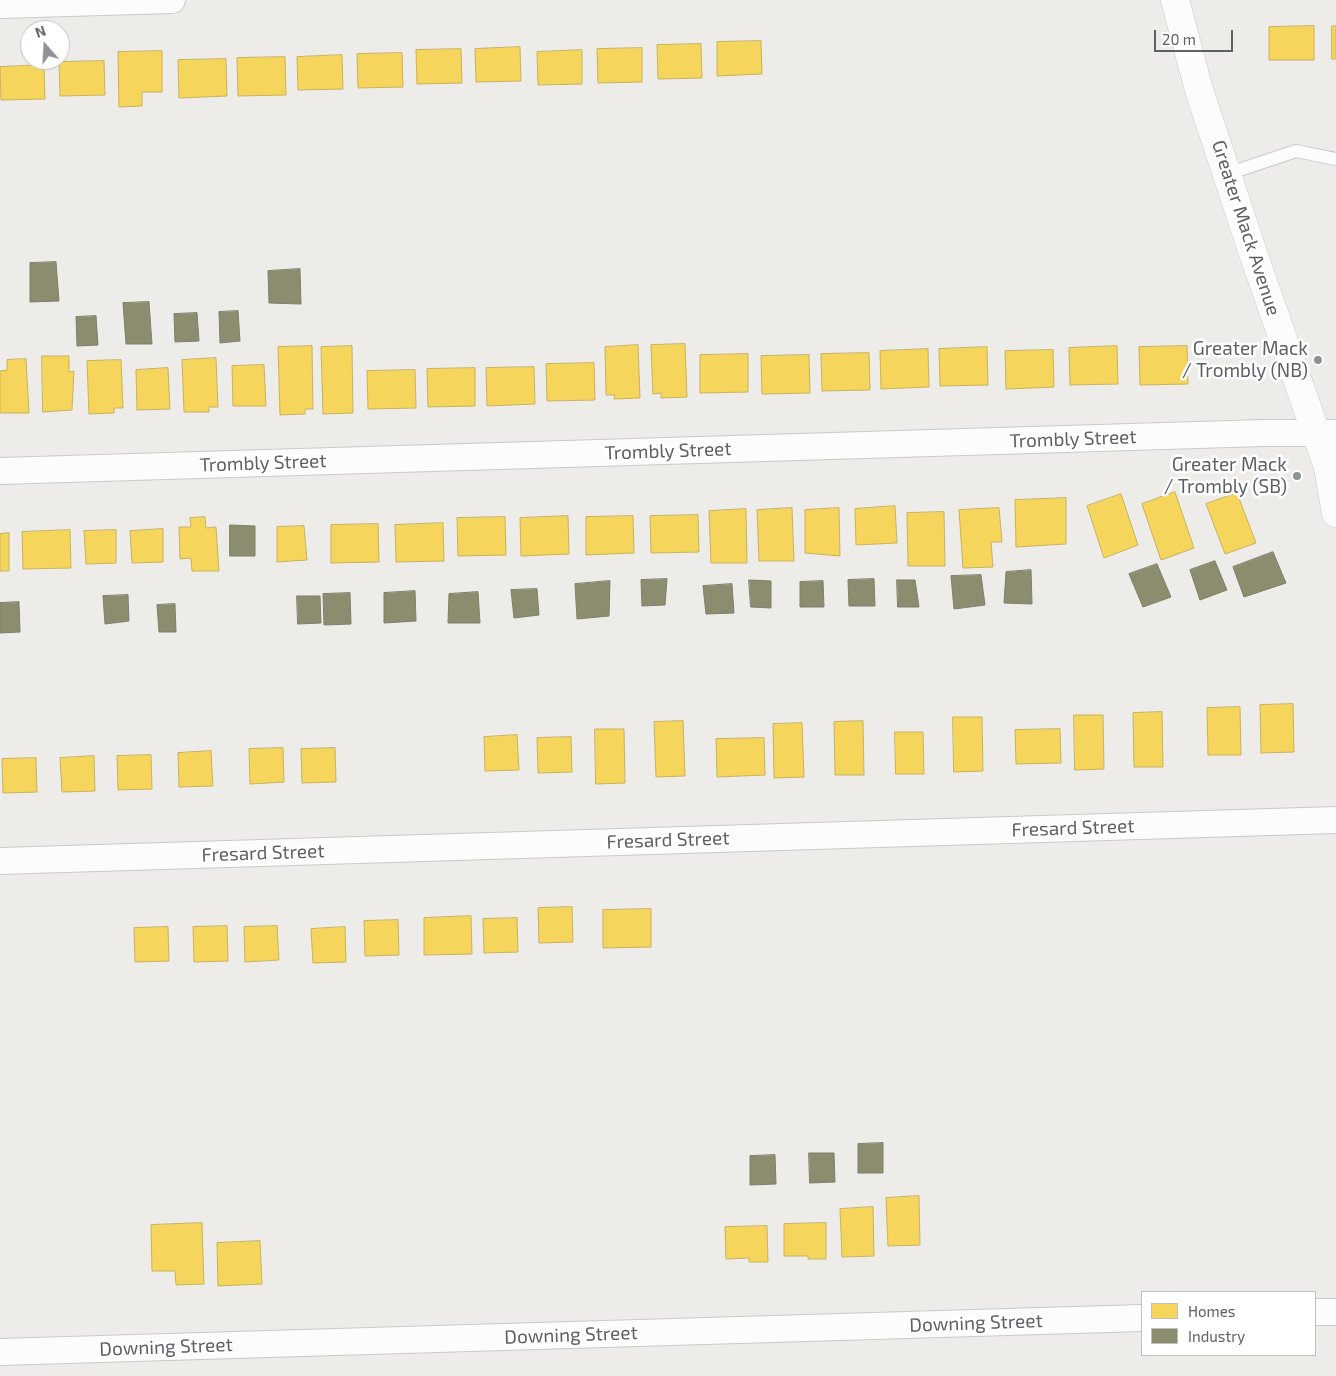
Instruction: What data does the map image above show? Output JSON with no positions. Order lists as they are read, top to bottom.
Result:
{
  "streets": {
    "street": [
      "Greater Mack Avenue",
      "Trombly Street",
      "Fresard Street",
      "Downing Street"
    ]
  },
  "crossings": [
    ["Greater Mack Avenue", "Trombly Street"]
  ],
  "places": ["Greater Mack / Trombly (NB)", "Greater Mack / Trombly (SB)"],
  "legend": ["Homes", "Industry"],
  "scale_bar": "20 m",
  "north": "top"
}
